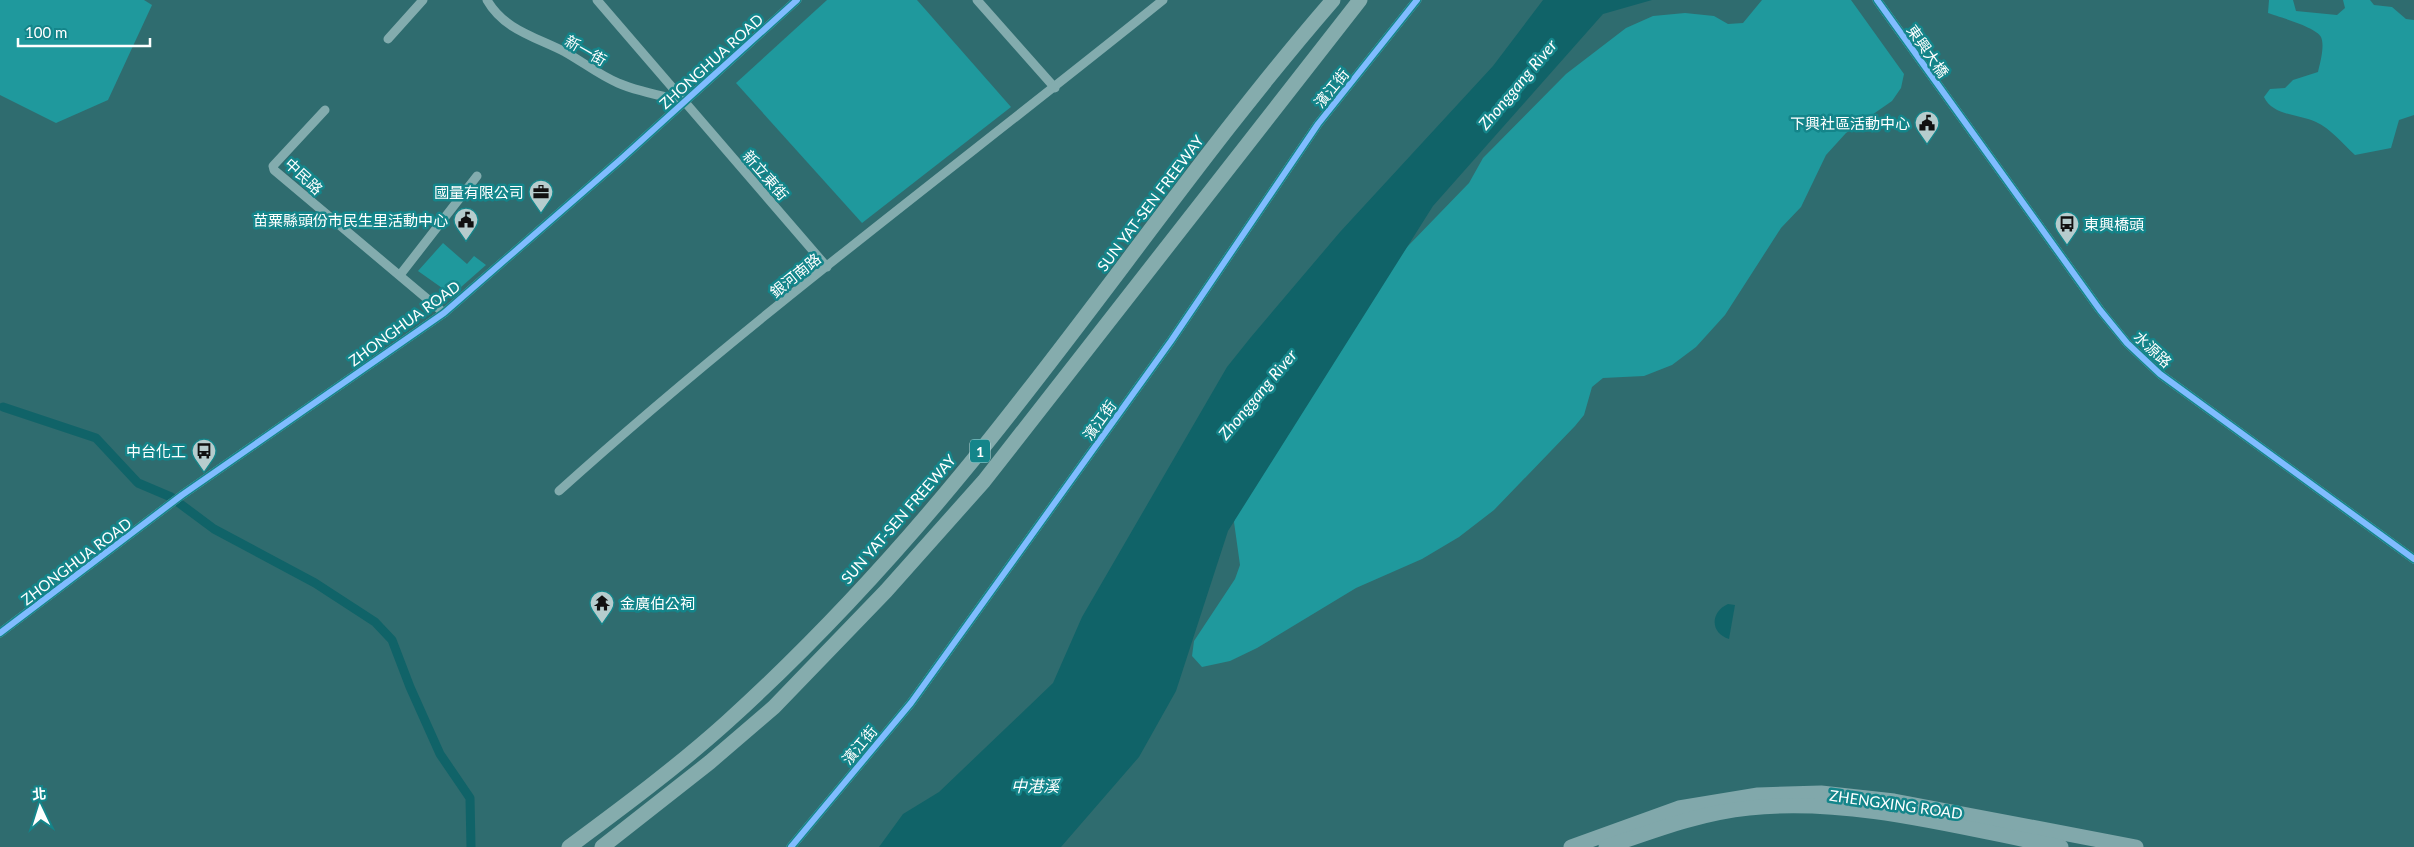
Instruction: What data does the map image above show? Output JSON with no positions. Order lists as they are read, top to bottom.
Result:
{
  "streets": {
    "highway": ["SUN YAT-SEN FREEWAY", "1"],
    "main road": ["ZHENGXING ROAD"],
    "street": [
      "新一街",
      "東興大橋",
      "ZHONGHUA ROAD",
      "濱江街",
      "新立東街",
      "中民路",
      "銀河南路",
      "水源路"
    ]
  },
  "crossings": [
    ["新一街", "ZHONGHUA ROAD"],
    ["新一街", "新立東街"],
    ["東興大橋", "水源路"],
    ["ZHONGHUA ROAD", "新立東街"],
    ["ZHONGHUA ROAD", "中民路"],
    ["新立東街", "銀河南路"]
  ],
  "water": ["Zhonggang River", "中港溪"],
  "places": {
    "public building": ["下興社區活動中心", "苗粟縣頭份巿民生里活動中心"],
    "office": ["國量有限公司"],
    "bus stop": ["東興橋頭", "中台化工"],
    "temple": ["金廣伯公祠"]
  },
  "scale_bar": "100 m",
  "north": "top"
}
